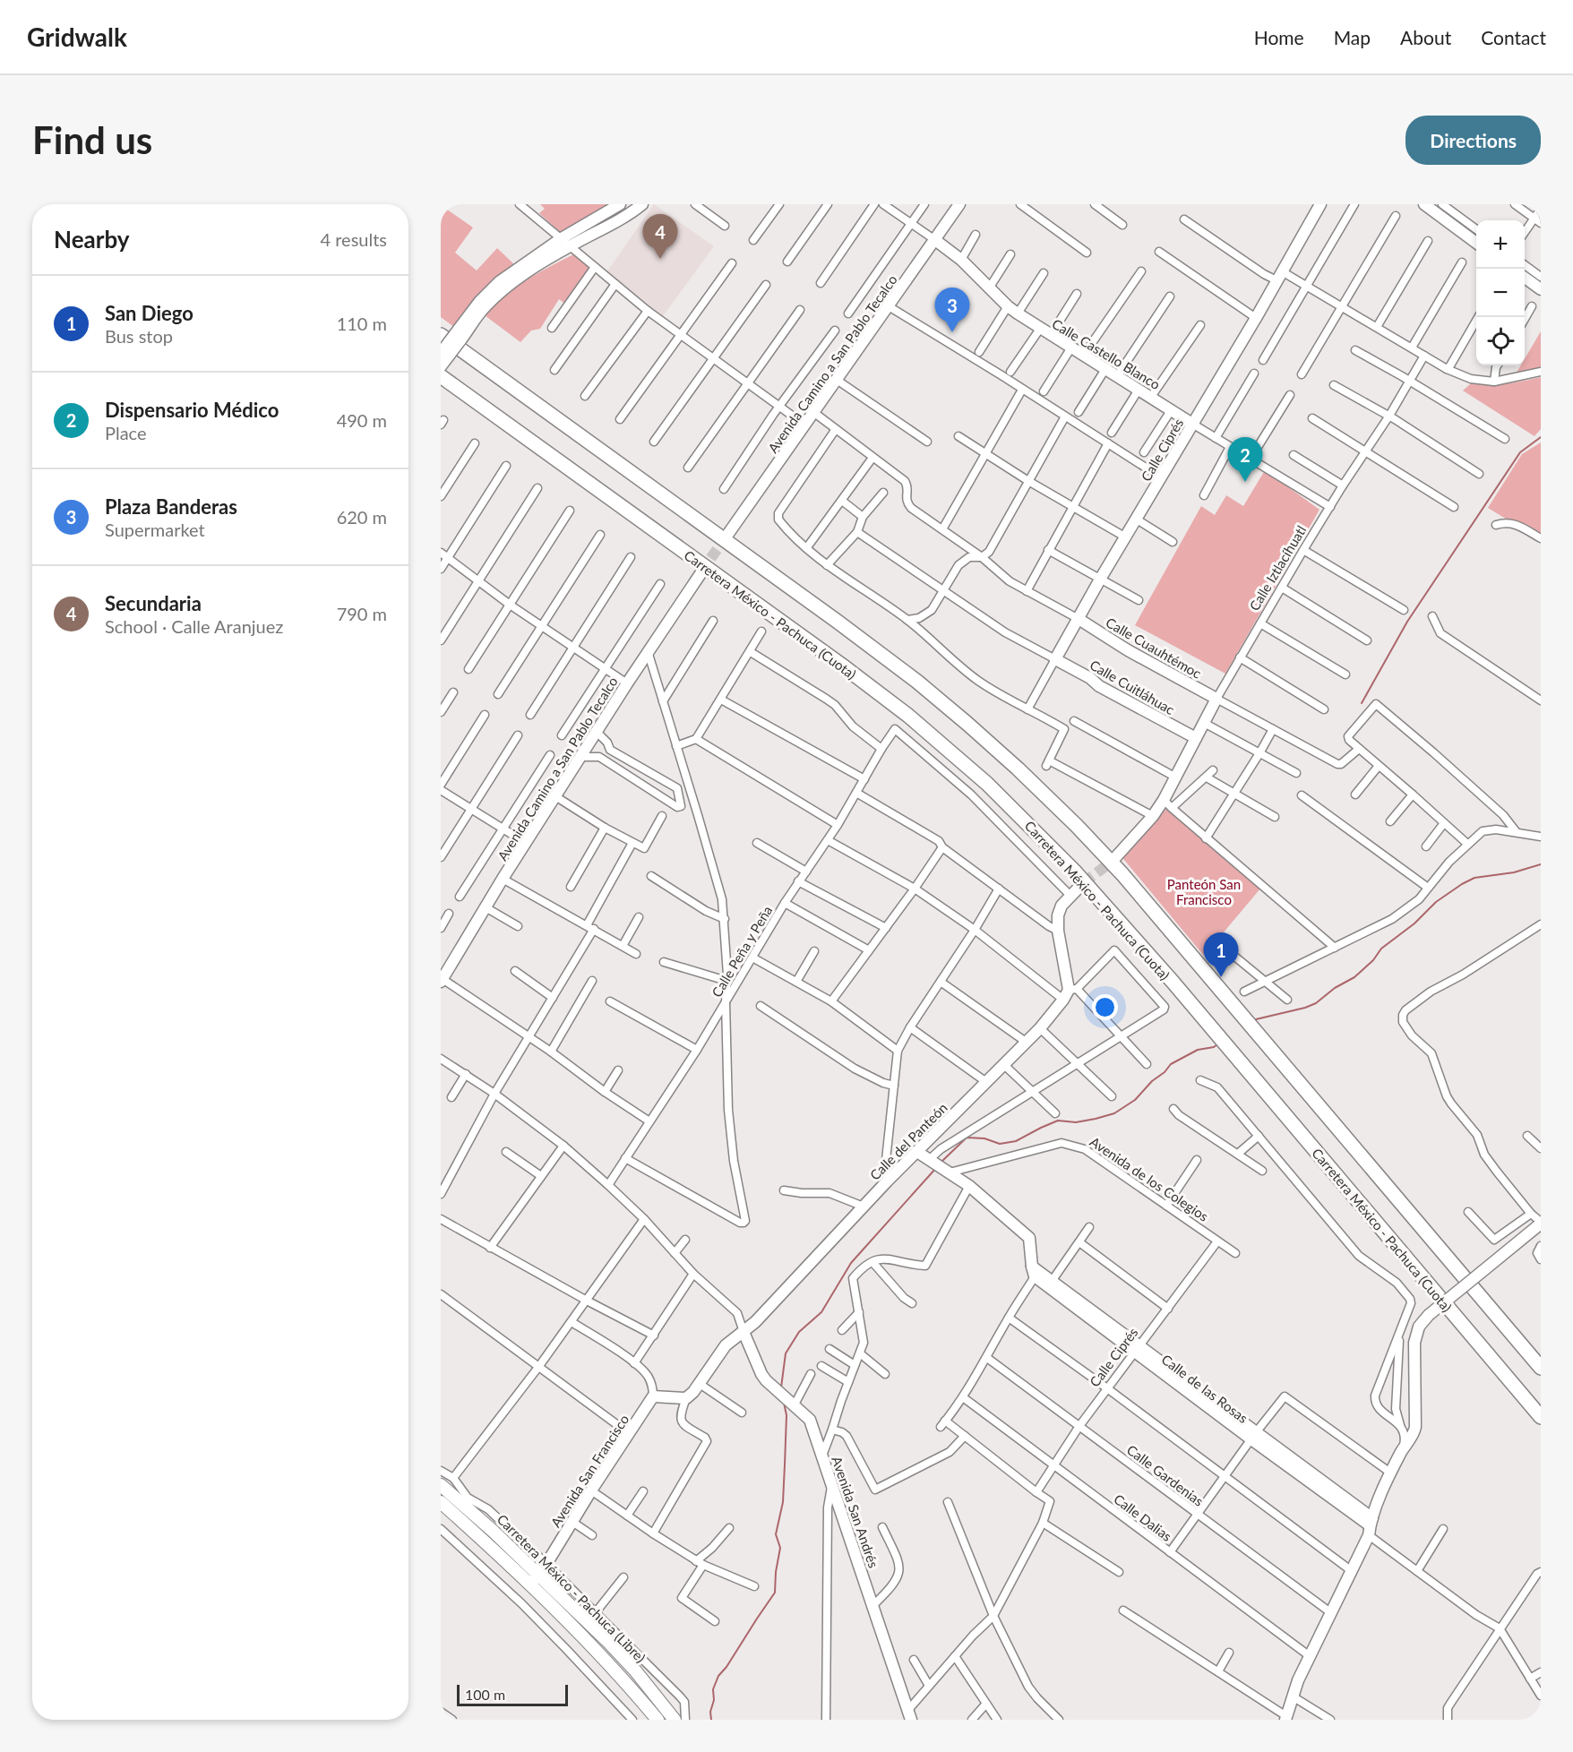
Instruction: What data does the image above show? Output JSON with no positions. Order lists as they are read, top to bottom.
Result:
{
  "streets": {
    "highway": ["Carretera México - Pachuca (Cuota)"],
    "main road": ["Carretera México - Pachuca (Libre)"],
    "street": [
      "Calle Castello Blanco",
      "Avenida Camino a San Pablo Tecalco",
      "Calle Ciprés",
      "Calle Iztlacíhuatl",
      "Calle Cuauhtémoc",
      "Calle Cuitláhuac",
      "Calle Peña y Peña",
      "Calle del Panteón",
      "Avenida de los Colegios",
      "Calle de las Rosas",
      "Avenida San Francisco",
      "Calle Gardenias",
      "Avenida San Andrés",
      "Calle Dalias"
    ]
  },
  "crossings": [
    ["Calle Castello Blanco", "Avenida Camino a San Pablo Tecalco"],
    ["Calle Castello Blanco", "Calle Ciprés"],
    ["Calle Castello Blanco", "Calle Iztlacíhuatl"],
    ["Calle Ciprés", "Calle Cuauhtémoc"],
    ["Calle Ciprés", "Calle Cuitláhuac"],
    ["Calle Ciprés", "Avenida de los Colegios"],
    ["Calle Ciprés", "Calle de las Rosas"],
    ["Calle Ciprés", "Calle Gardenias"],
    ["Calle Ciprés", "Calle Dalias"],
    ["Calle Iztlacíhuatl", "Calle Cuauhtémoc"],
    ["Calle Iztlacíhuatl", "Calle Cuitláhuac"],
    ["Calle del Panteón", "Avenida San Andrés"],
    ["Avenida San Francisco", "Carretera México - Pachuca (Libre)"]
  ],
  "parks": ["Panteón San Francisco"],
  "scale_bar": "100 m",
  "page": {
    "header": "Gridwalk",
    "nav": [
      "Home",
      "Map",
      "About",
      "Contact"
    ],
    "buttons": "Directions",
    "title": "Find us",
    "heading": ["Nearby", "4 results"],
    "pins": [
      "4",
      "3",
      "2",
      "1"
    ],
    "map_buttons": ["+", "−"],
    "list": [
      {
        "mark": "1",
        "name": "San Diego",
        "note": "Bus stop",
        "value": "110 m"
      },
      {
        "mark": "2",
        "name": "Dispensario Médico",
        "note": "Place",
        "value": "490 m"
      },
      {
        "mark": "3",
        "name": "Plaza Banderas",
        "note": "Supermarket",
        "value": "620 m"
      },
      {
        "mark": "4",
        "name": "Secundaria",
        "note": "School · Calle Aranjuez",
        "value": "790 m"
      }
    ],
    "scale": "100 m"
  }
}
